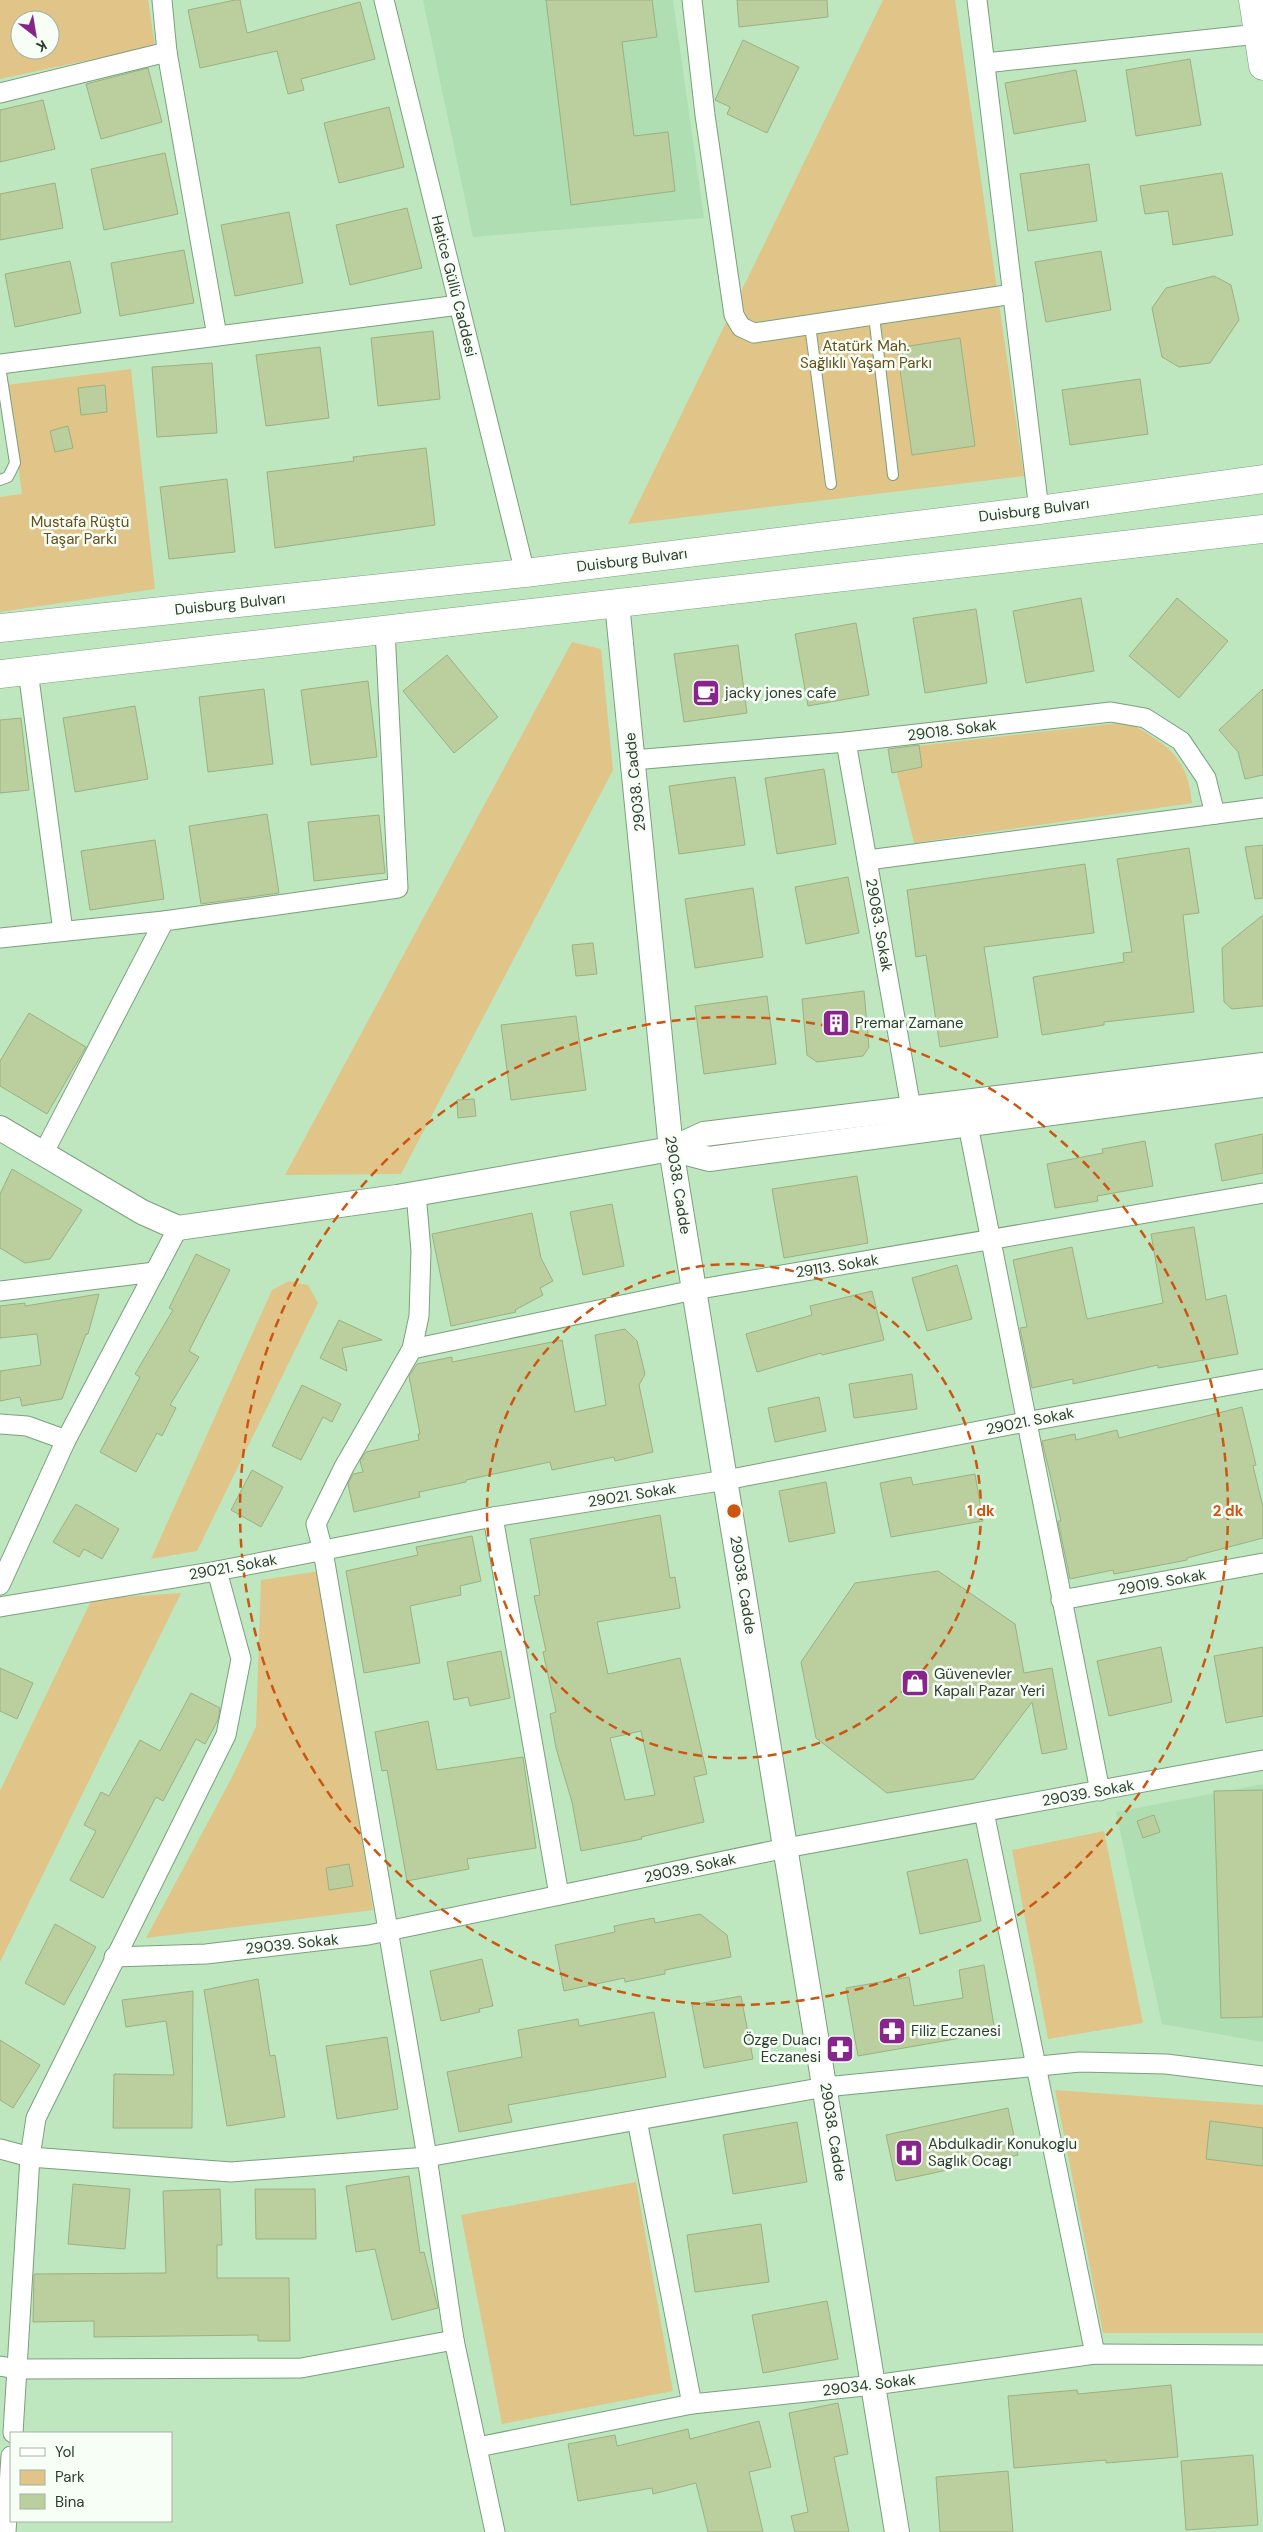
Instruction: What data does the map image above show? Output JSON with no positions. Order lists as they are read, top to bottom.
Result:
{
  "streets": {
    "main road": ["Duisburg Bulvarı"],
    "street": [
      "Hatice Güllü Caddesi",
      "29018. Sokak",
      "29038. Cadde",
      "29083. Sokak",
      "29113. Sokak",
      "29021. Sokak",
      "29019. Sokak",
      "29039. Sokak",
      "29034. Sokak"
    ]
  },
  "crossings": [
    ["Hatice Güllü Caddesi", "Duisburg Bulvarı"],
    ["29018. Sokak", "29038. Cadde"],
    ["29018. Sokak", "29083. Sokak"],
    ["29038. Cadde", "29113. Sokak"],
    ["29038. Cadde", "29021. Sokak"],
    ["29038. Cadde", "29039. Sokak"],
    ["29038. Cadde", "29034. Sokak"]
  ],
  "parks": ["Atatürk Mah. Sağlıklı Yaşam Parkı", "Mustafa Rüştü Taşar Parkı"],
  "places": {
    "cafe": ["jacky jones cafe"],
    "building": ["Premar Zamane"],
    "shop": ["Güvenevler Kapalı Pazar Yeri"],
    "pharmacy": ["Filiz Eczanesi", "Özge Duacı Eczanesi"],
    "hospital": ["Abdulkadir Konukoglu Saglık Ocagı"]
  },
  "legend": ["Yol", "Park", "Bina"],
  "north": "bottom right",
  "rings": ["1 dk", "2 dk"]
}
